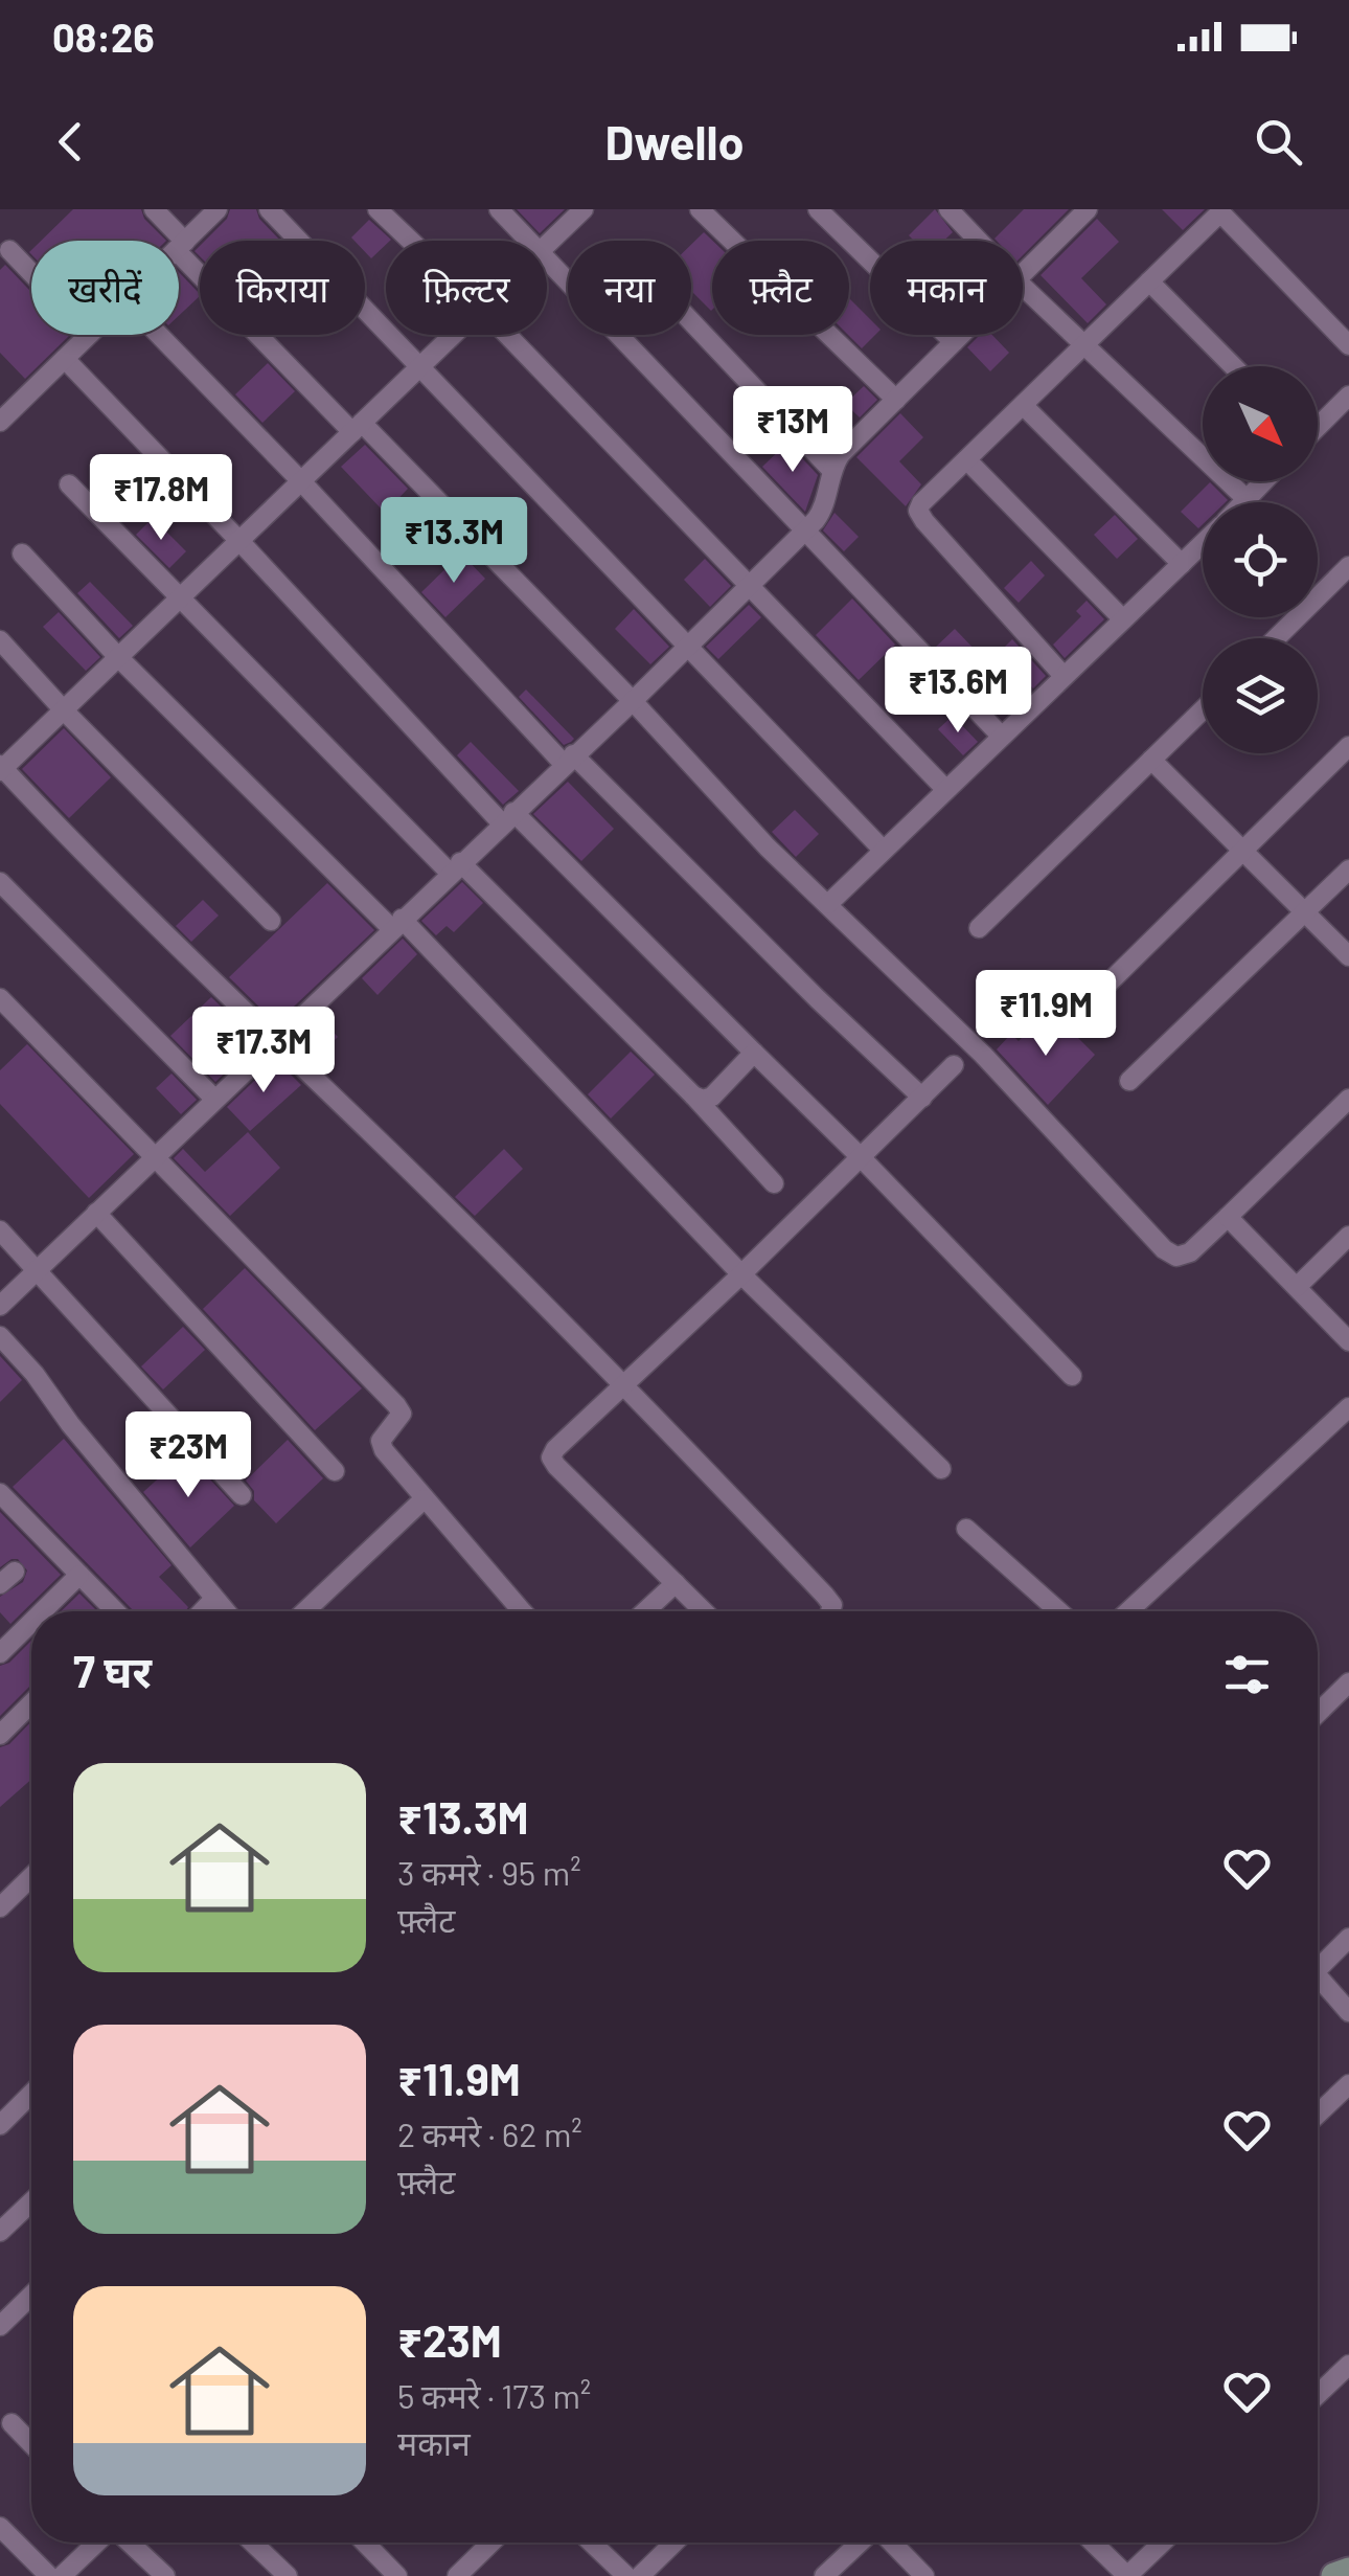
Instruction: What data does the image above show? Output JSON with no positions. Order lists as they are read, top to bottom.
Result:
{
  "north": "bottom right",
  "page": {
    "status": "08:26",
    "header": "Dwello",
    "chip": [
      "खरीदें",
      "किराया",
      "फ़िल्टर",
      "नया",
      "फ़्लैट",
      "मकान"
    ],
    "price": [
      "₹13M",
      "₹17.8M",
      "₹13.3M",
      "₹13.6M",
      "₹11.9M",
      "₹17.3M",
      "₹23M"
    ],
    "heading": "7 घर",
    "list": [
      {
        "name": "₹13.3M",
        "note": "3 कमरे · 95 m² · फ़्लैट"
      },
      {
        "name": "₹11.9M",
        "note": "2 कमरे · 62 m² · फ़्लैट"
      },
      {
        "name": "₹23M",
        "note": "5 कमरे · 173 m² · मकान"
      }
    ]
  }
}
